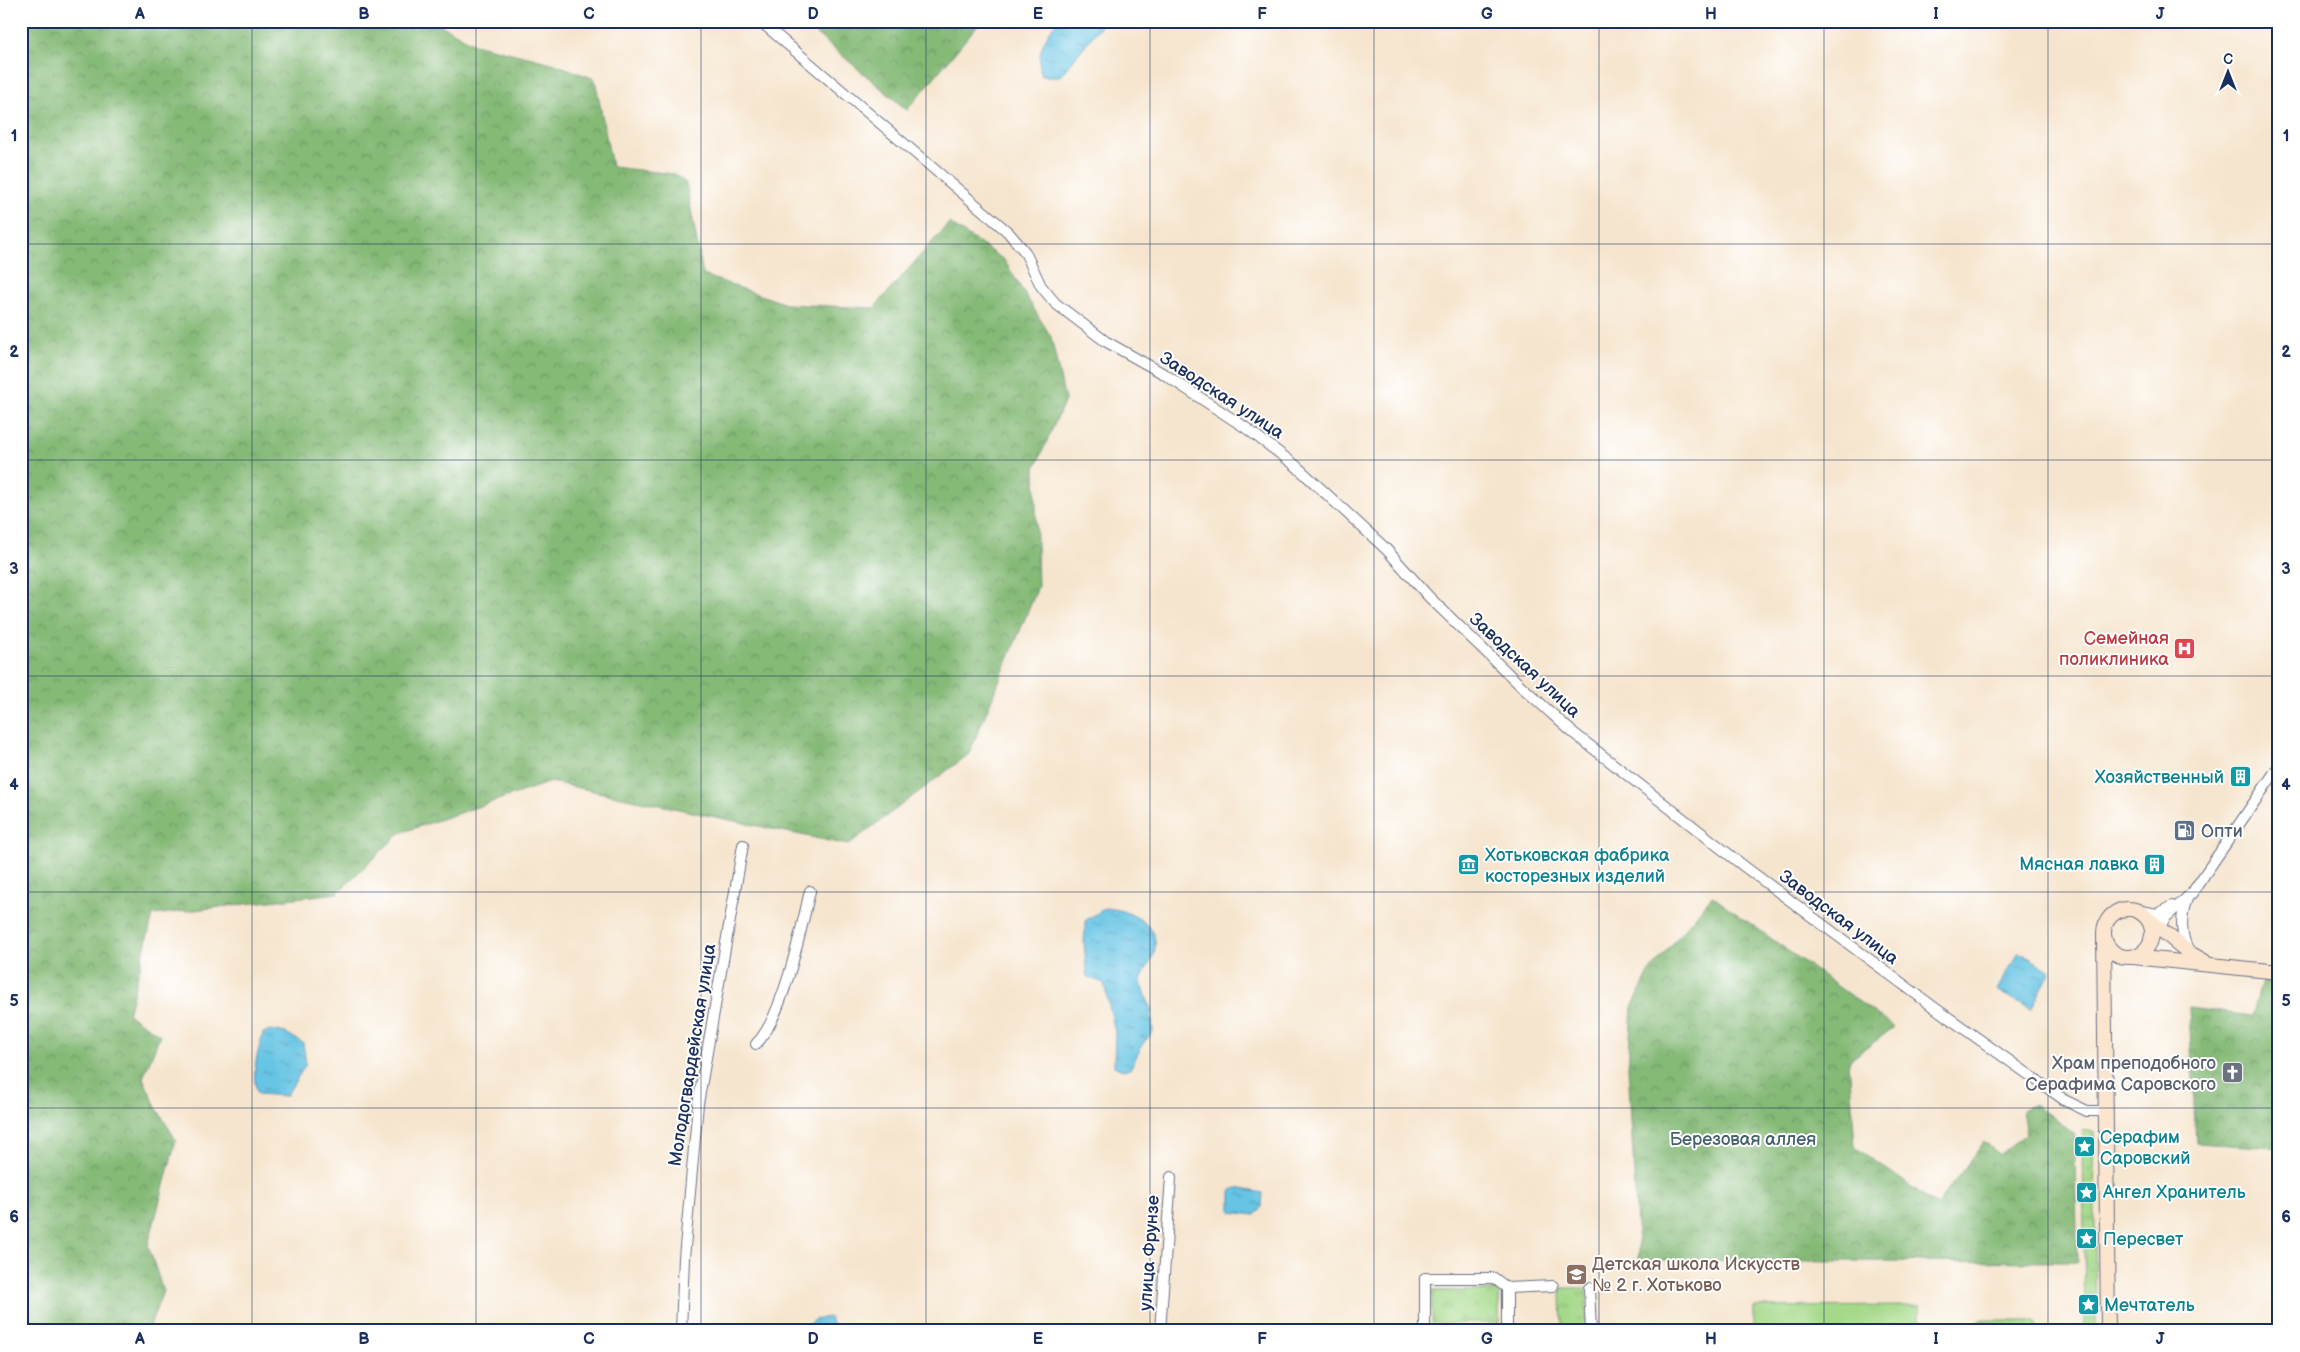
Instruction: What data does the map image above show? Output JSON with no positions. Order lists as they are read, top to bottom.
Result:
{
  "streets": {
    "street": ["Заводская улица", "Молодогвардейская улица", "улица Фрунзе"]
  },
  "parks": ["Березовая аллея"],
  "places": {
    "hospital": ["Семейная поликлиника"],
    "building": ["Хозяйственный", "Мясная лавка"],
    "fuel station": ["Опти"],
    "museum": ["Хотьковская фабрика косторезных изделий"],
    "church": ["Храм преподобного Серафима Саровского"],
    "place": [
      "Серафим Саровский",
      "Ангел Хранитель",
      "Пересвет",
      "Мечтатель"
    ],
    "school or university": ["Детская школа Искусств № 2 г. Хотьково"]
  },
  "north": "top",
  "grid": {
    "columns": [
      "A",
      "B",
      "C",
      "D",
      "E",
      "F",
      "G",
      "H",
      "I",
      "J"
    ],
    "rows": [
      "1",
      "2",
      "3",
      "4",
      "5",
      "6"
    ]
  }
}
